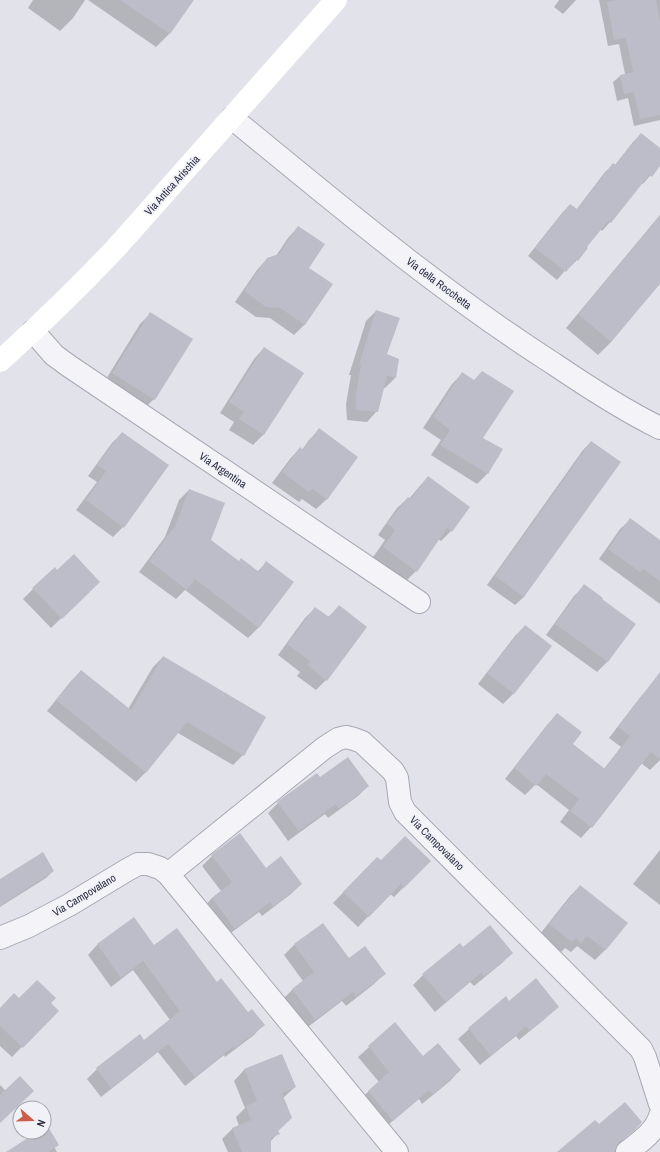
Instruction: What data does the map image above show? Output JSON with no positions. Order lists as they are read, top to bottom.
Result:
{
  "streets": {
    "main road": ["Via Antica Arischia"],
    "street": ["Via della Rocchetta", "Via Argentina", "Via Campovalano"]
  },
  "crossings": [
    ["Via Antica Arischia", "Via della Rocchetta"],
    ["Via Antica Arischia", "Via Argentina"]
  ],
  "north": "right"
}
